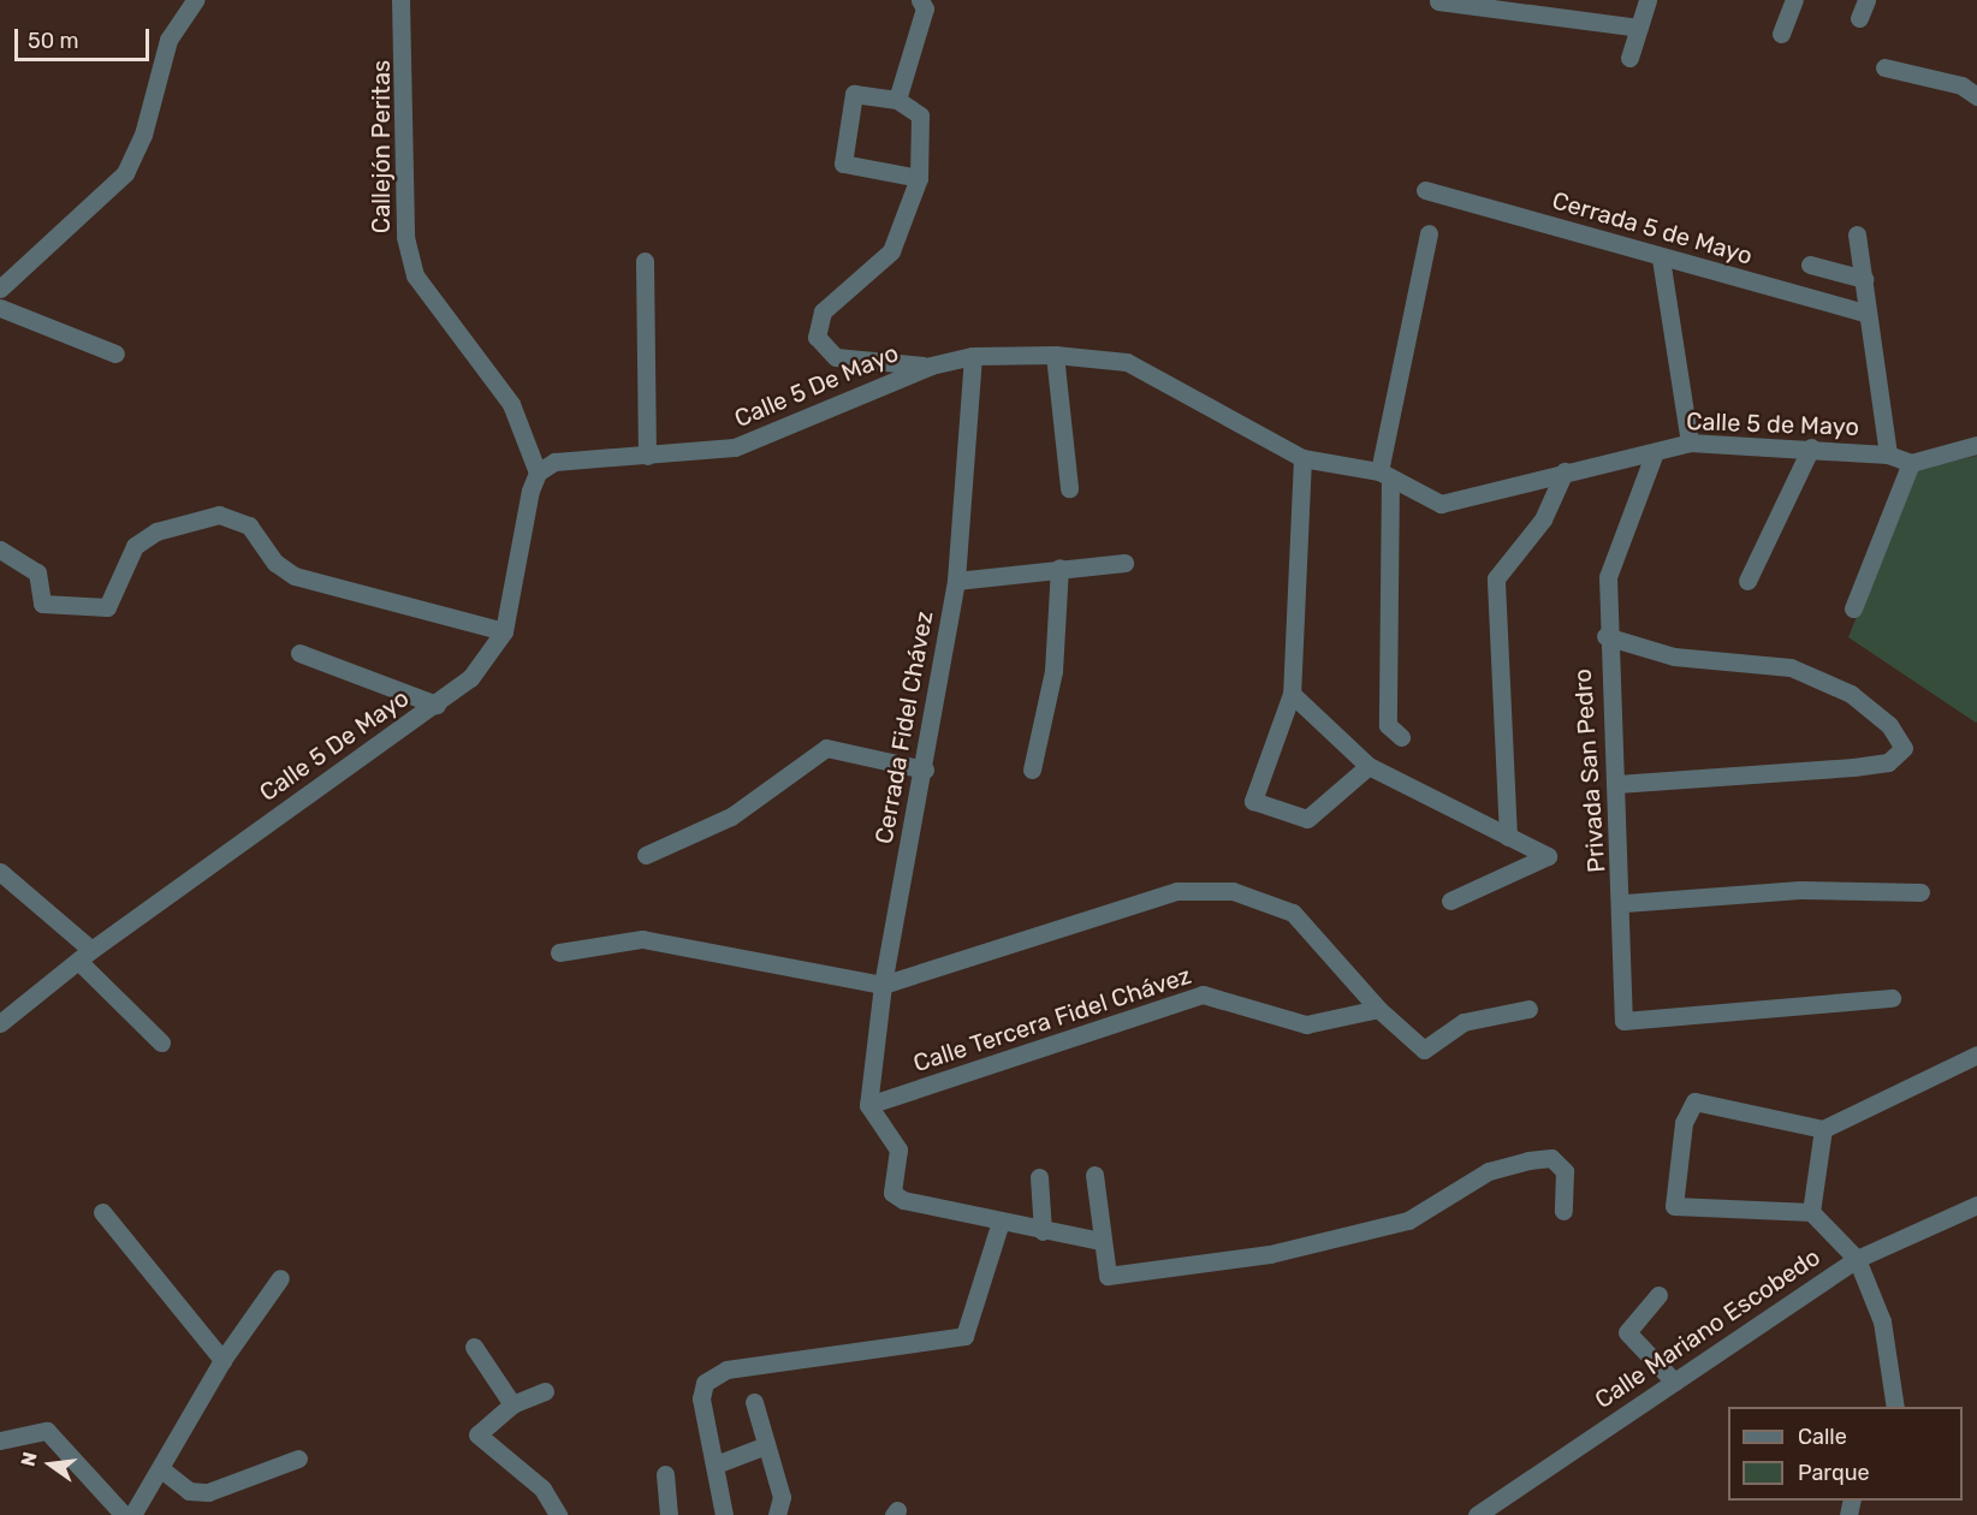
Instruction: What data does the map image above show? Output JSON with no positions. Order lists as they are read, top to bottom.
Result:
{
  "streets": {
    "street": [
      "Callejón Peritas",
      "Cerrada 5 de Mayo",
      "Calle 5 De Mayo",
      "Calle 5 de Mayo",
      "Cerrada Fidel Chávez",
      "Privada San Pedro",
      "Calle Tercera Fidel Chávez",
      "Calle Mariano Escobedo"
    ]
  },
  "crossings": [
    ["Callejón Peritas", "Calle 5 De Mayo"],
    ["Calle 5 De Mayo", "Calle 5 de Mayo"],
    ["Calle 5 De Mayo", "Cerrada Fidel Chávez"],
    ["Calle 5 de Mayo", "Privada San Pedro"],
    ["Cerrada Fidel Chávez", "Calle Tercera Fidel Chávez"]
  ],
  "legend": ["Calle", "Parque"],
  "scale_bar": "50 m",
  "north": "left"
}
